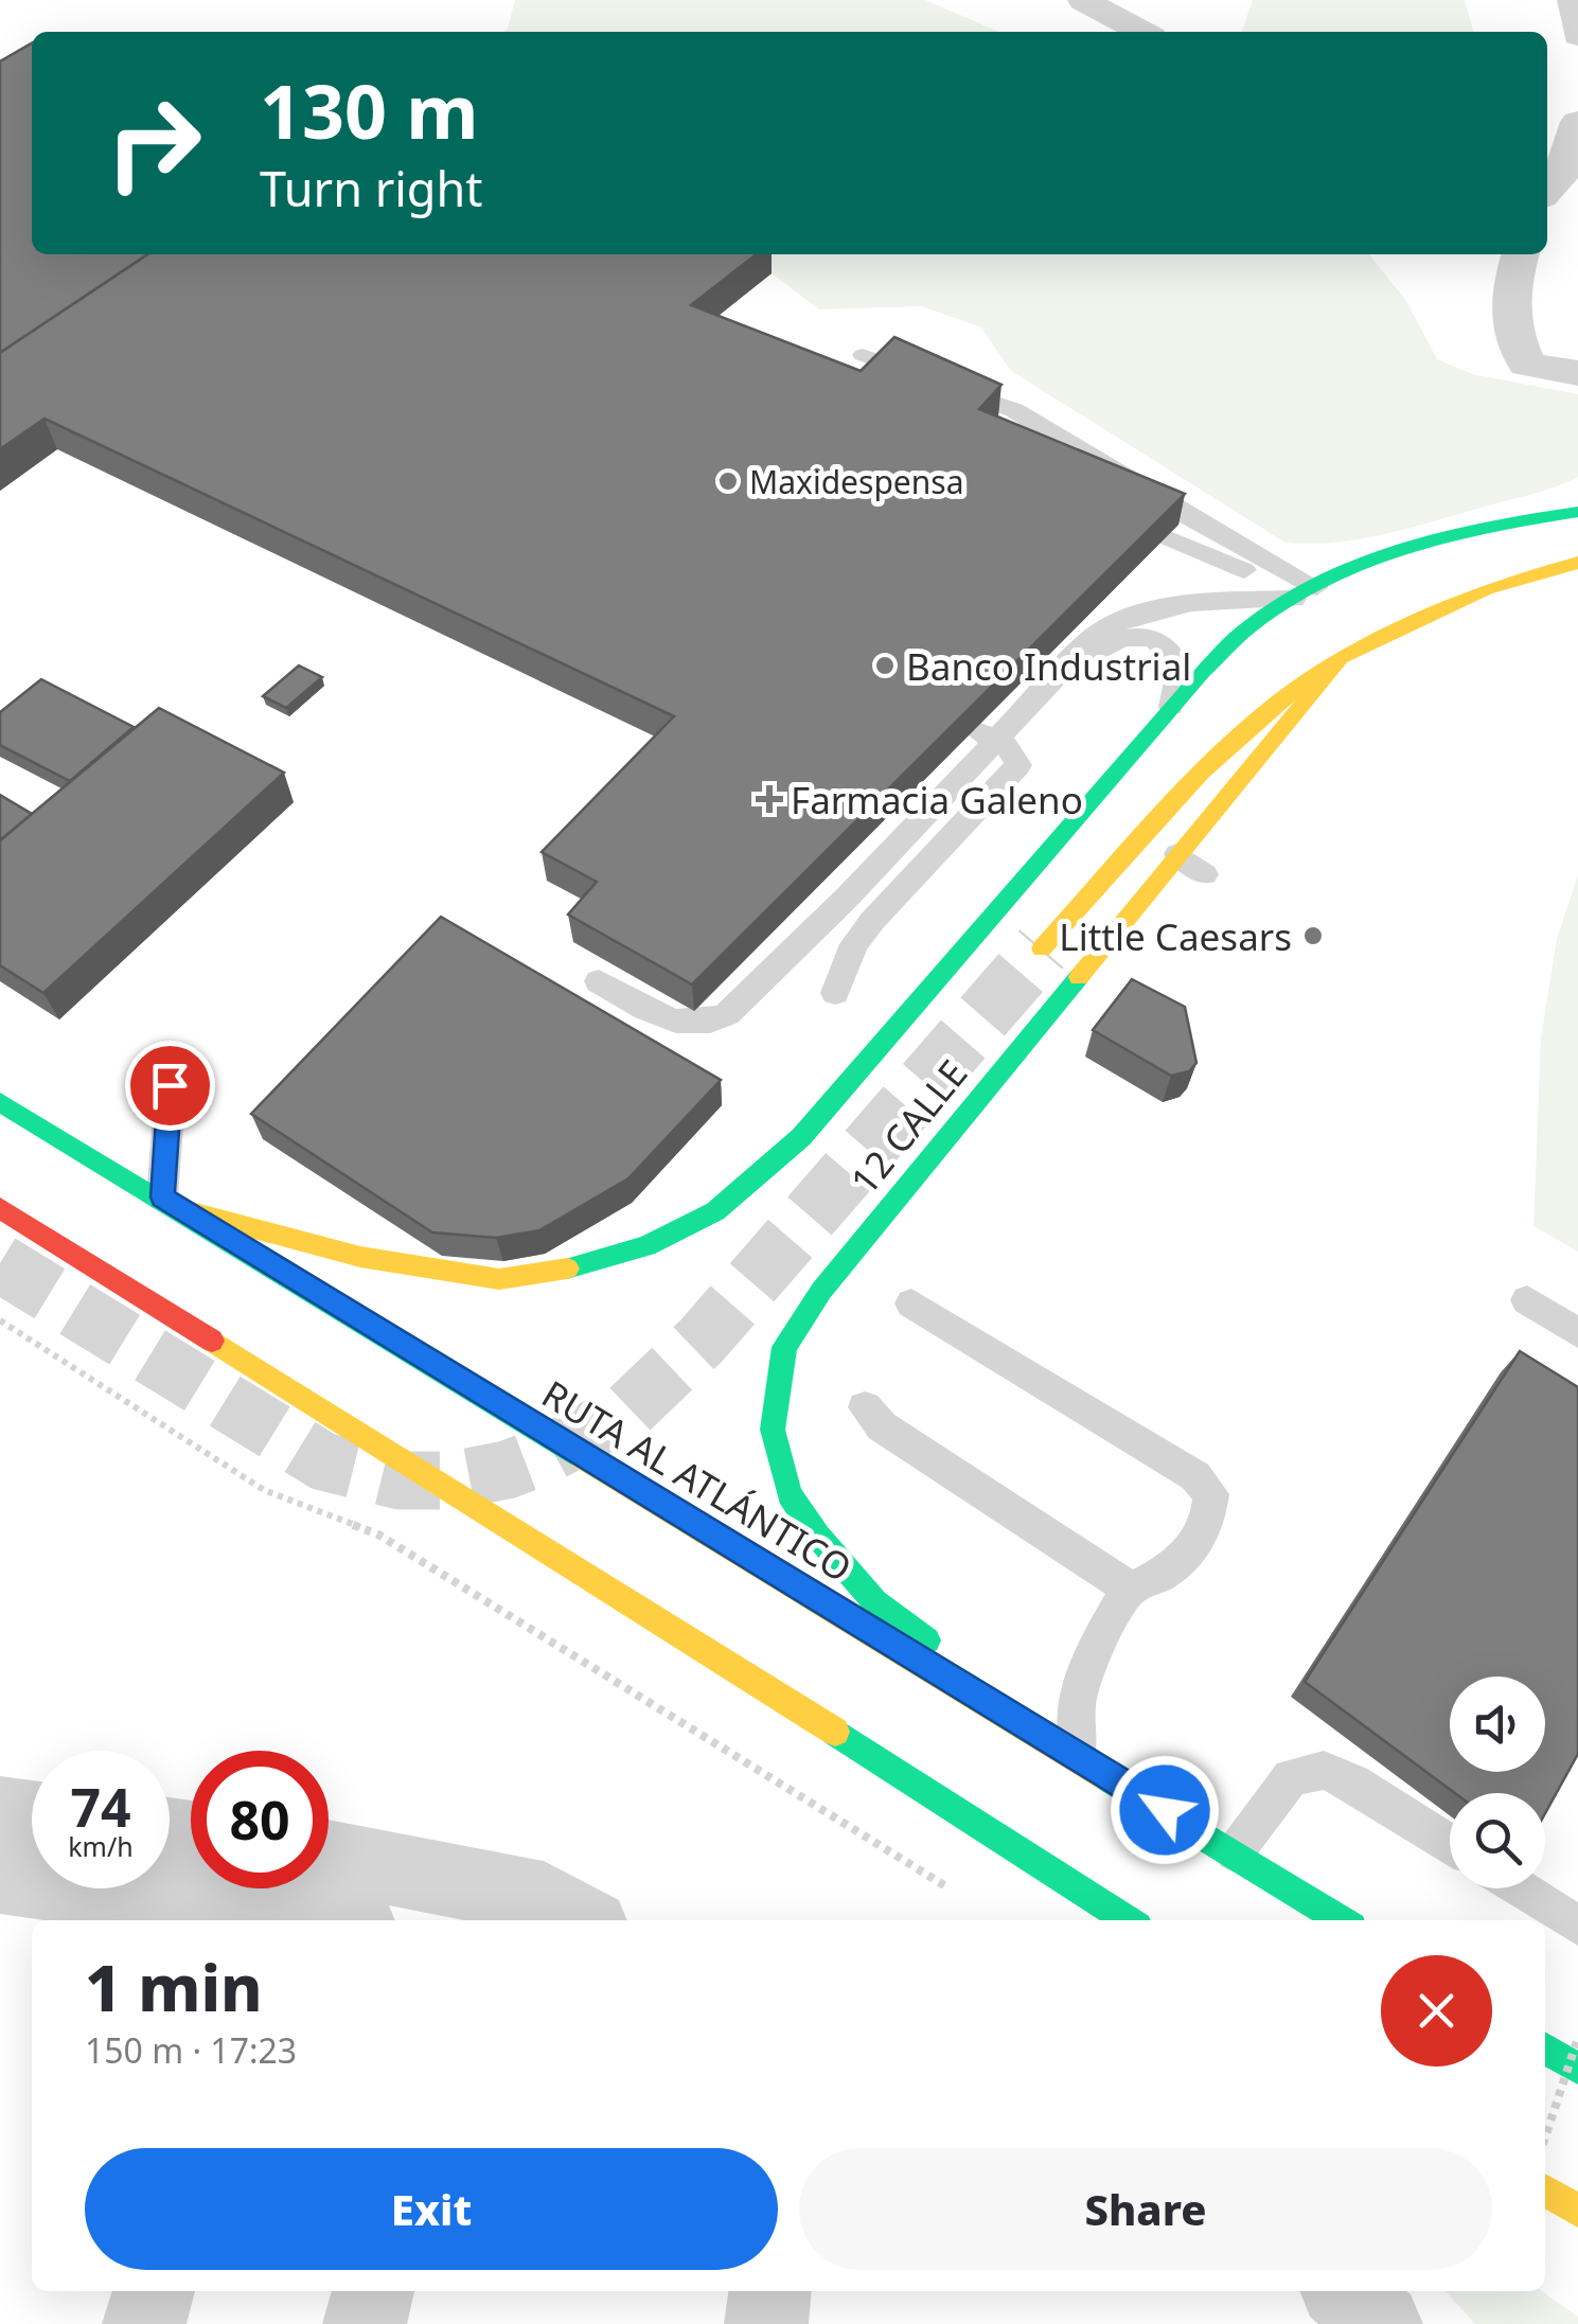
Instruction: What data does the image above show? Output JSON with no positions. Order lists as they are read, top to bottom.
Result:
{
  "streets": {
    "main road": ["12 CALLE", "RUTA AL ATLÁNTICO"]
  },
  "crossings": [
    ["12 CALLE", "RUTA AL ATLÁNTICO"]
  ],
  "places": {
    "other": ["Maxidespensa", "Banco Industrial", "Little Caesars"],
    "health": ["Farmacia Galeno"]
  },
  "page": {
    "turn": ["130 m", "Turn right"],
    "speed": "74 km/h",
    "limit": "80",
    "heading": ["1 min", "150 m · 17:23"],
    "buttons": ["Exit", "Share"]
  }
}
